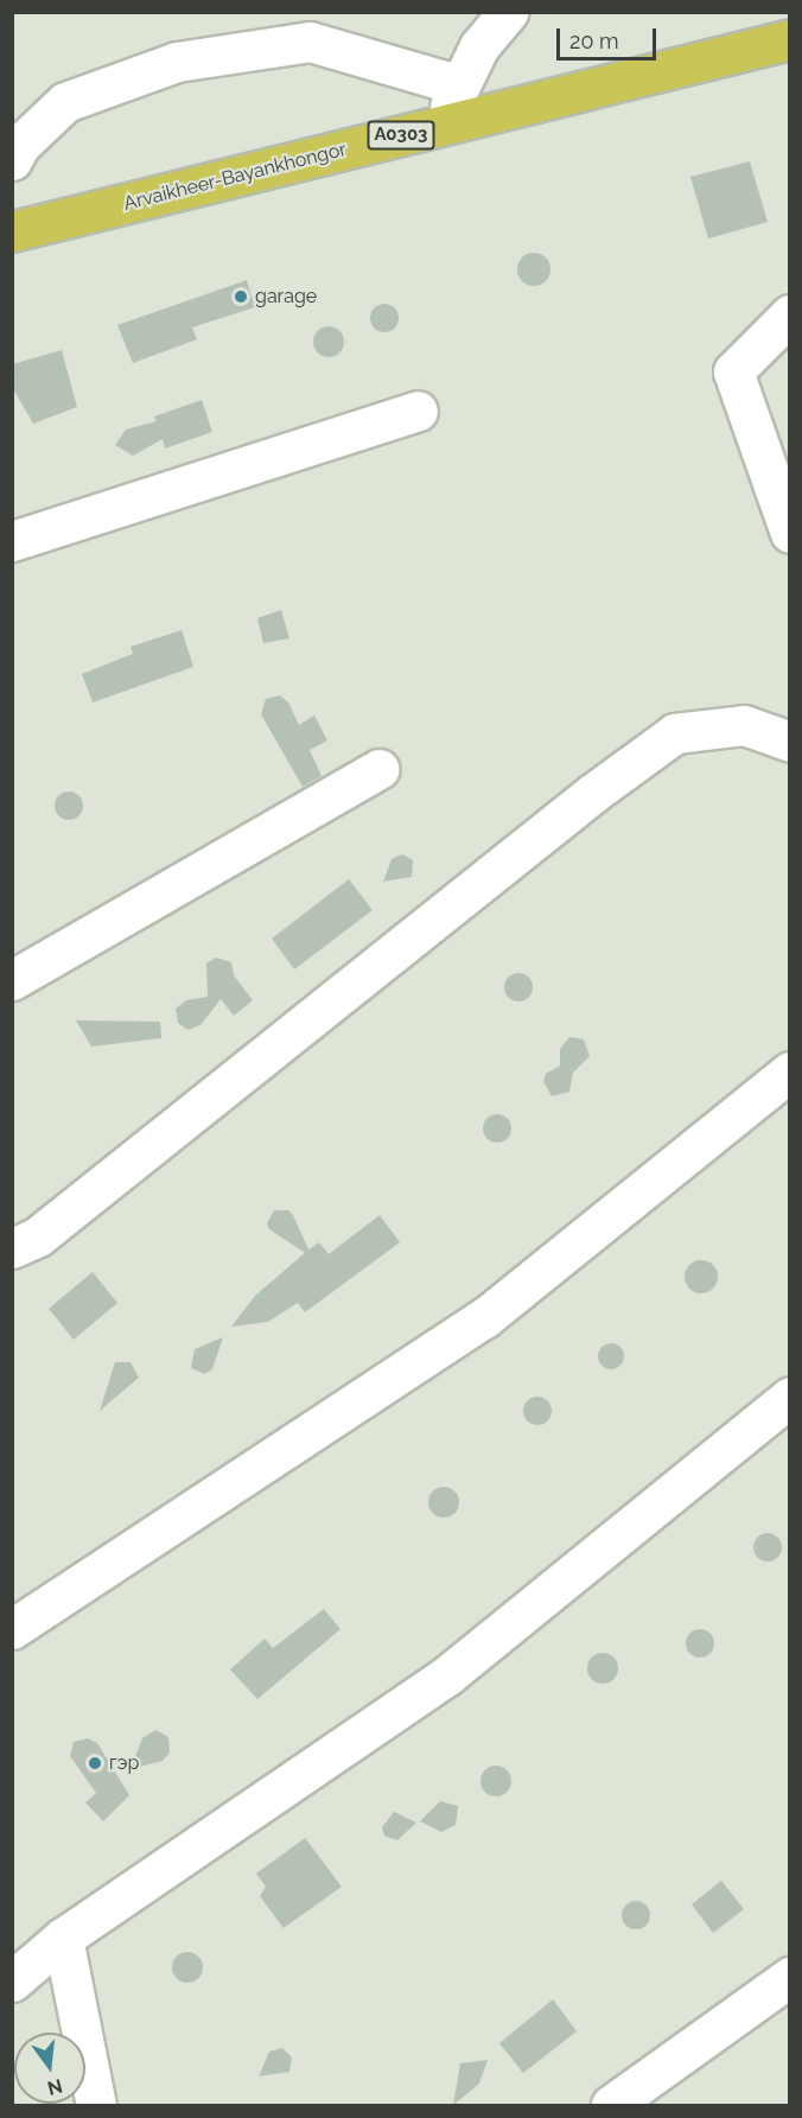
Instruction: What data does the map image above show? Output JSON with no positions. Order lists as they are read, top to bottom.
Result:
{
  "streets": {
    "highway": ["A0303", "Arvaikheer-Bayankhongor"]
  },
  "places": ["garage", "гэр"],
  "scale_bar": "20 m",
  "north": "bottom"
}
